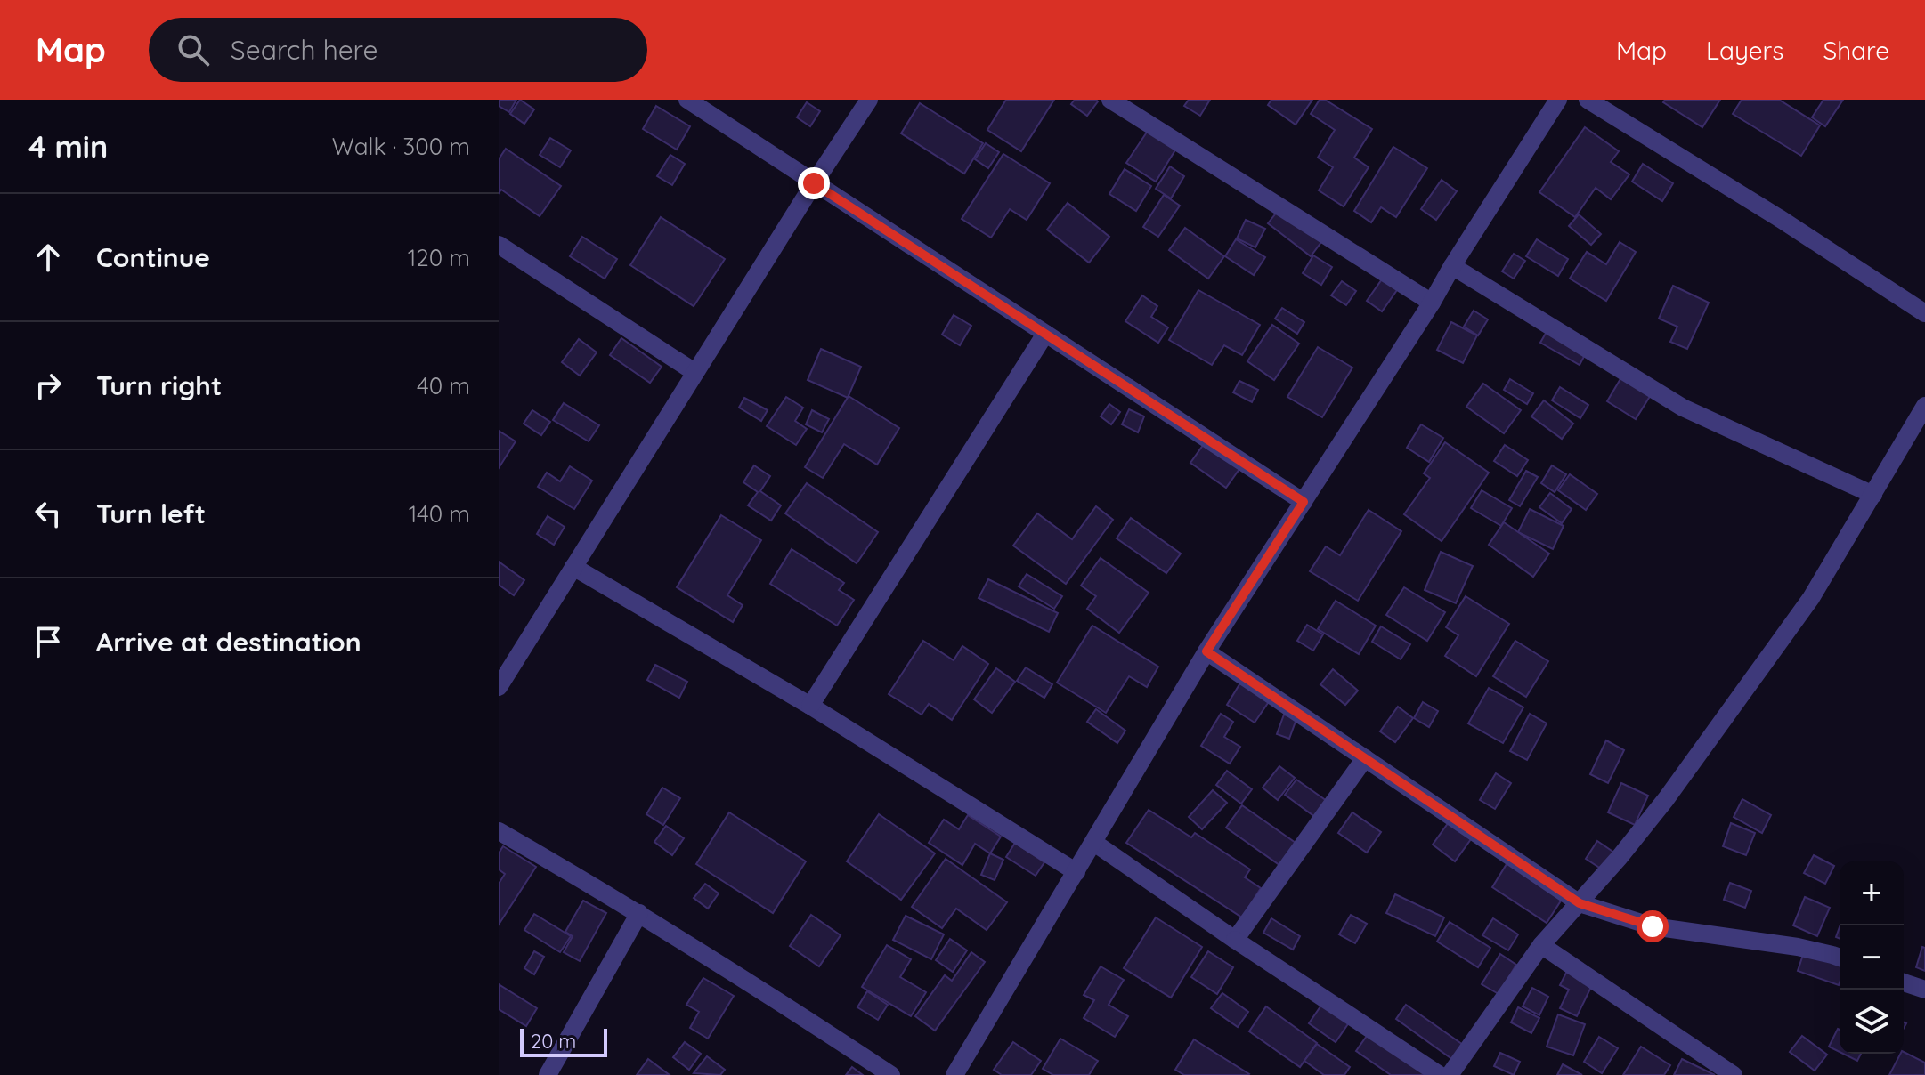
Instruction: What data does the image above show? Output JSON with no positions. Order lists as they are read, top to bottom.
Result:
{
  "scale_bar": "20 m",
  "page": {
    "header": "Map",
    "search": "Search here",
    "nav": ["Map", "Layers", "Share"],
    "heading": ["4 min", "Walk · 300 m"],
    "list": [
      ["Continue", "120 m"],
      ["Turn right", "40 m"],
      ["Turn left", "140 m"],
      "Arrive at destination"
    ],
    "map_buttons": ["+", "−"],
    "scale": "20 m"
  }
}
